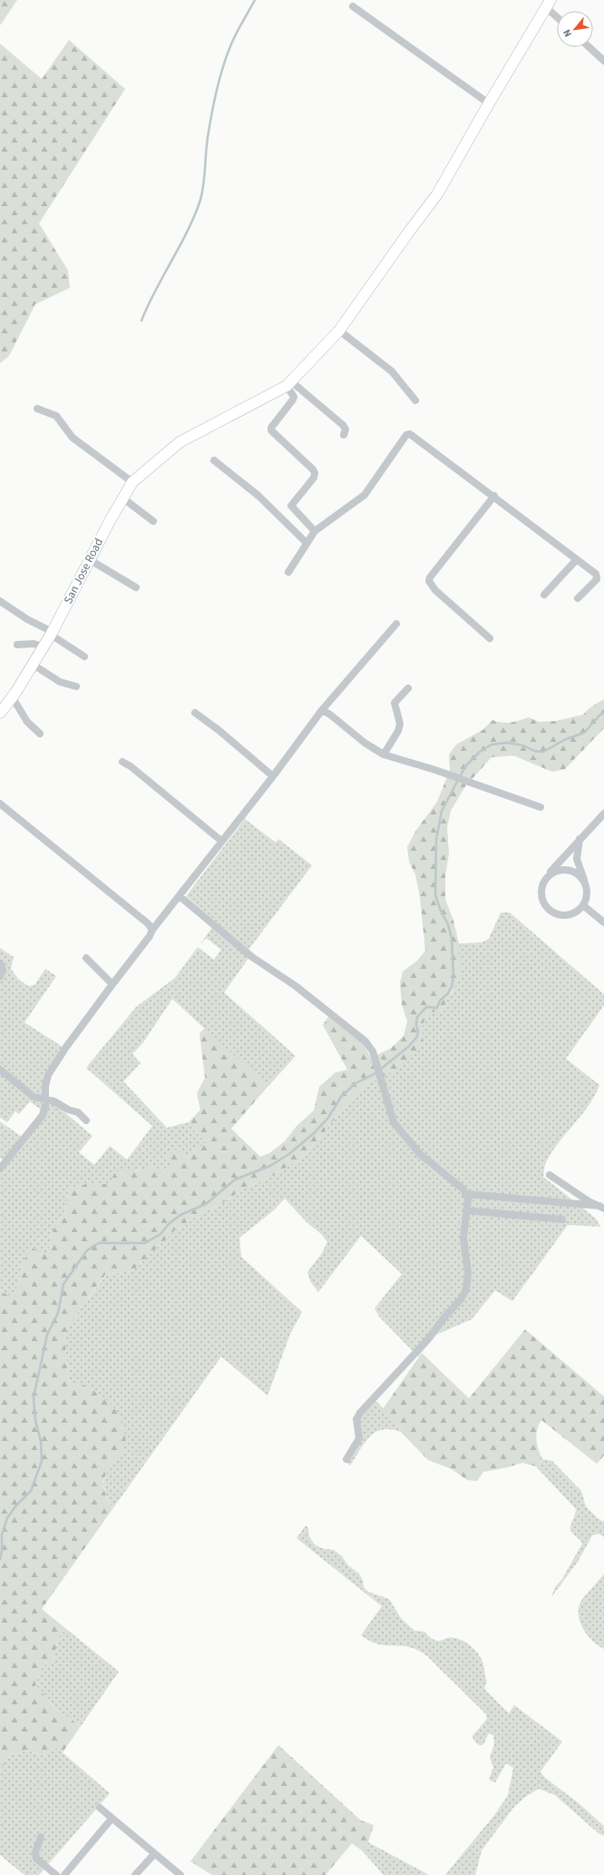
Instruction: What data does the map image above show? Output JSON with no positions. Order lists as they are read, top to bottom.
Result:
{
  "streets": {
    "street": ["San Jose Road"]
  },
  "north": "bottom left"
}
